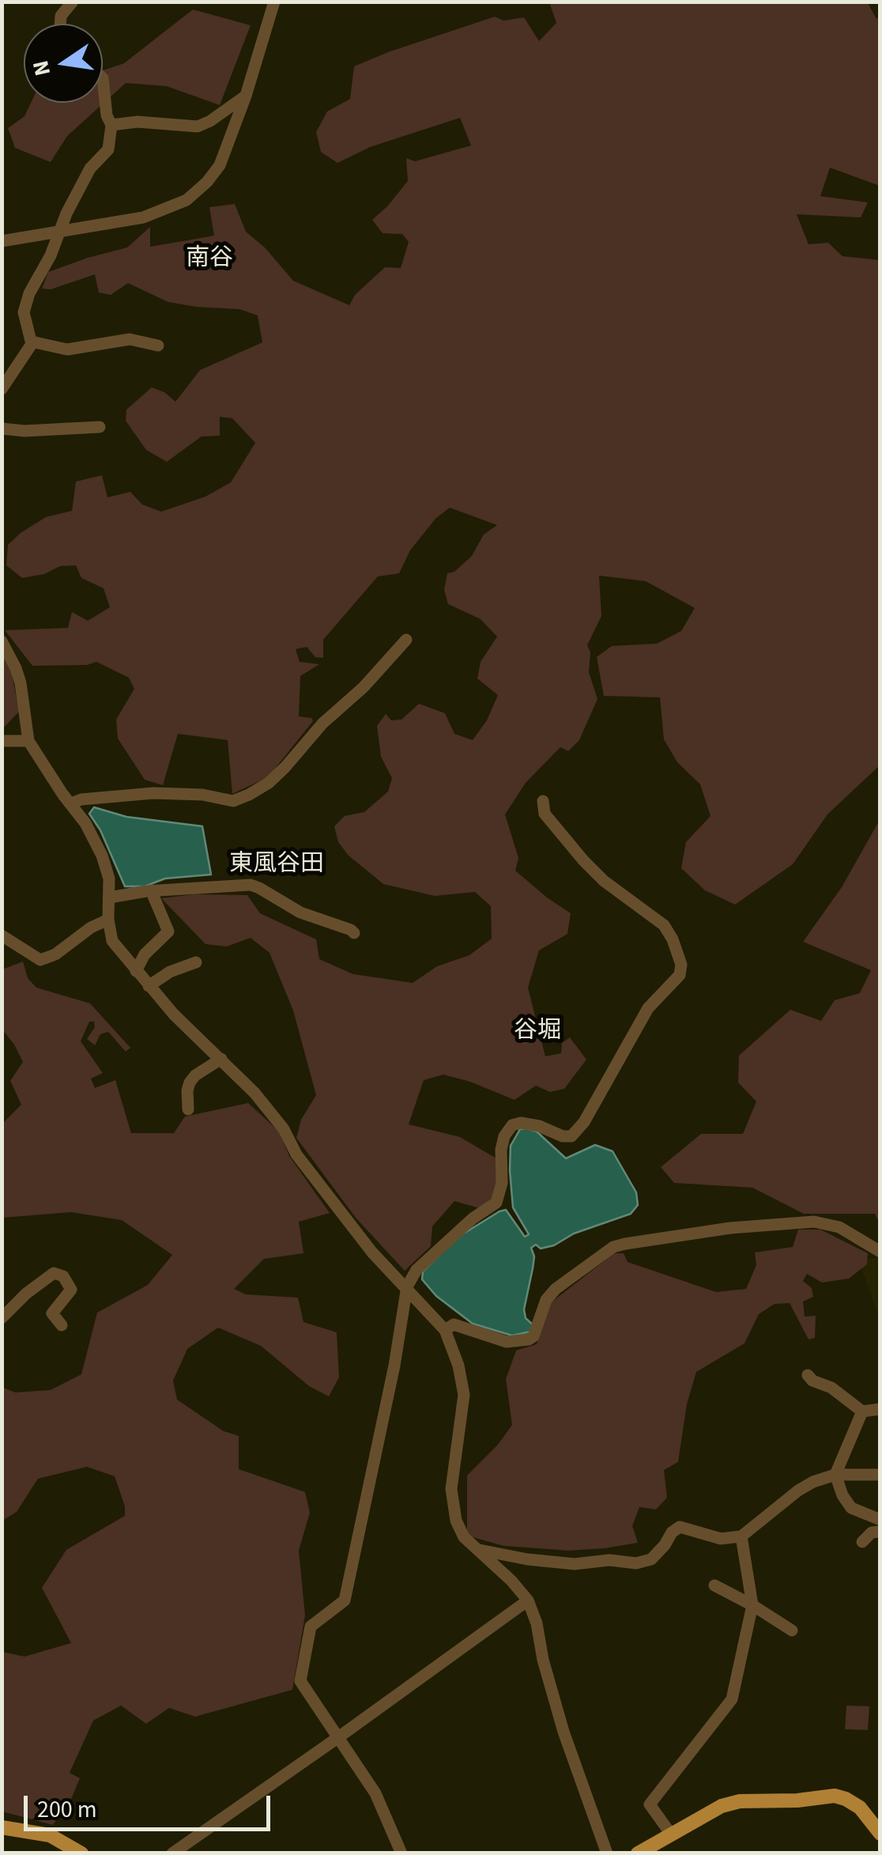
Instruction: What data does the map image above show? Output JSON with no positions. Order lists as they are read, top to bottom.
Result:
{
  "districts": ["南谷", "東風谷田", "谷堀"],
  "scale_bar": "200 m",
  "north": "left"
}
